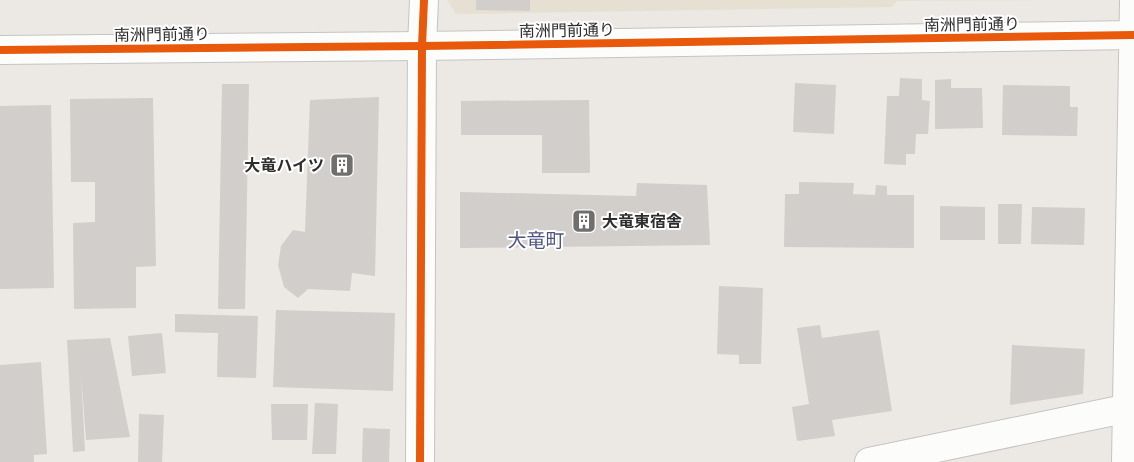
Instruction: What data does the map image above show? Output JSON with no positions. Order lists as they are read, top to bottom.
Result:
{
  "streets": {
    "street": ["南洲門前通り"]
  },
  "districts": ["大竜町"],
  "places": {
    "building": ["大竜ハイツ", "大竜東宿舎"]
  }
}
